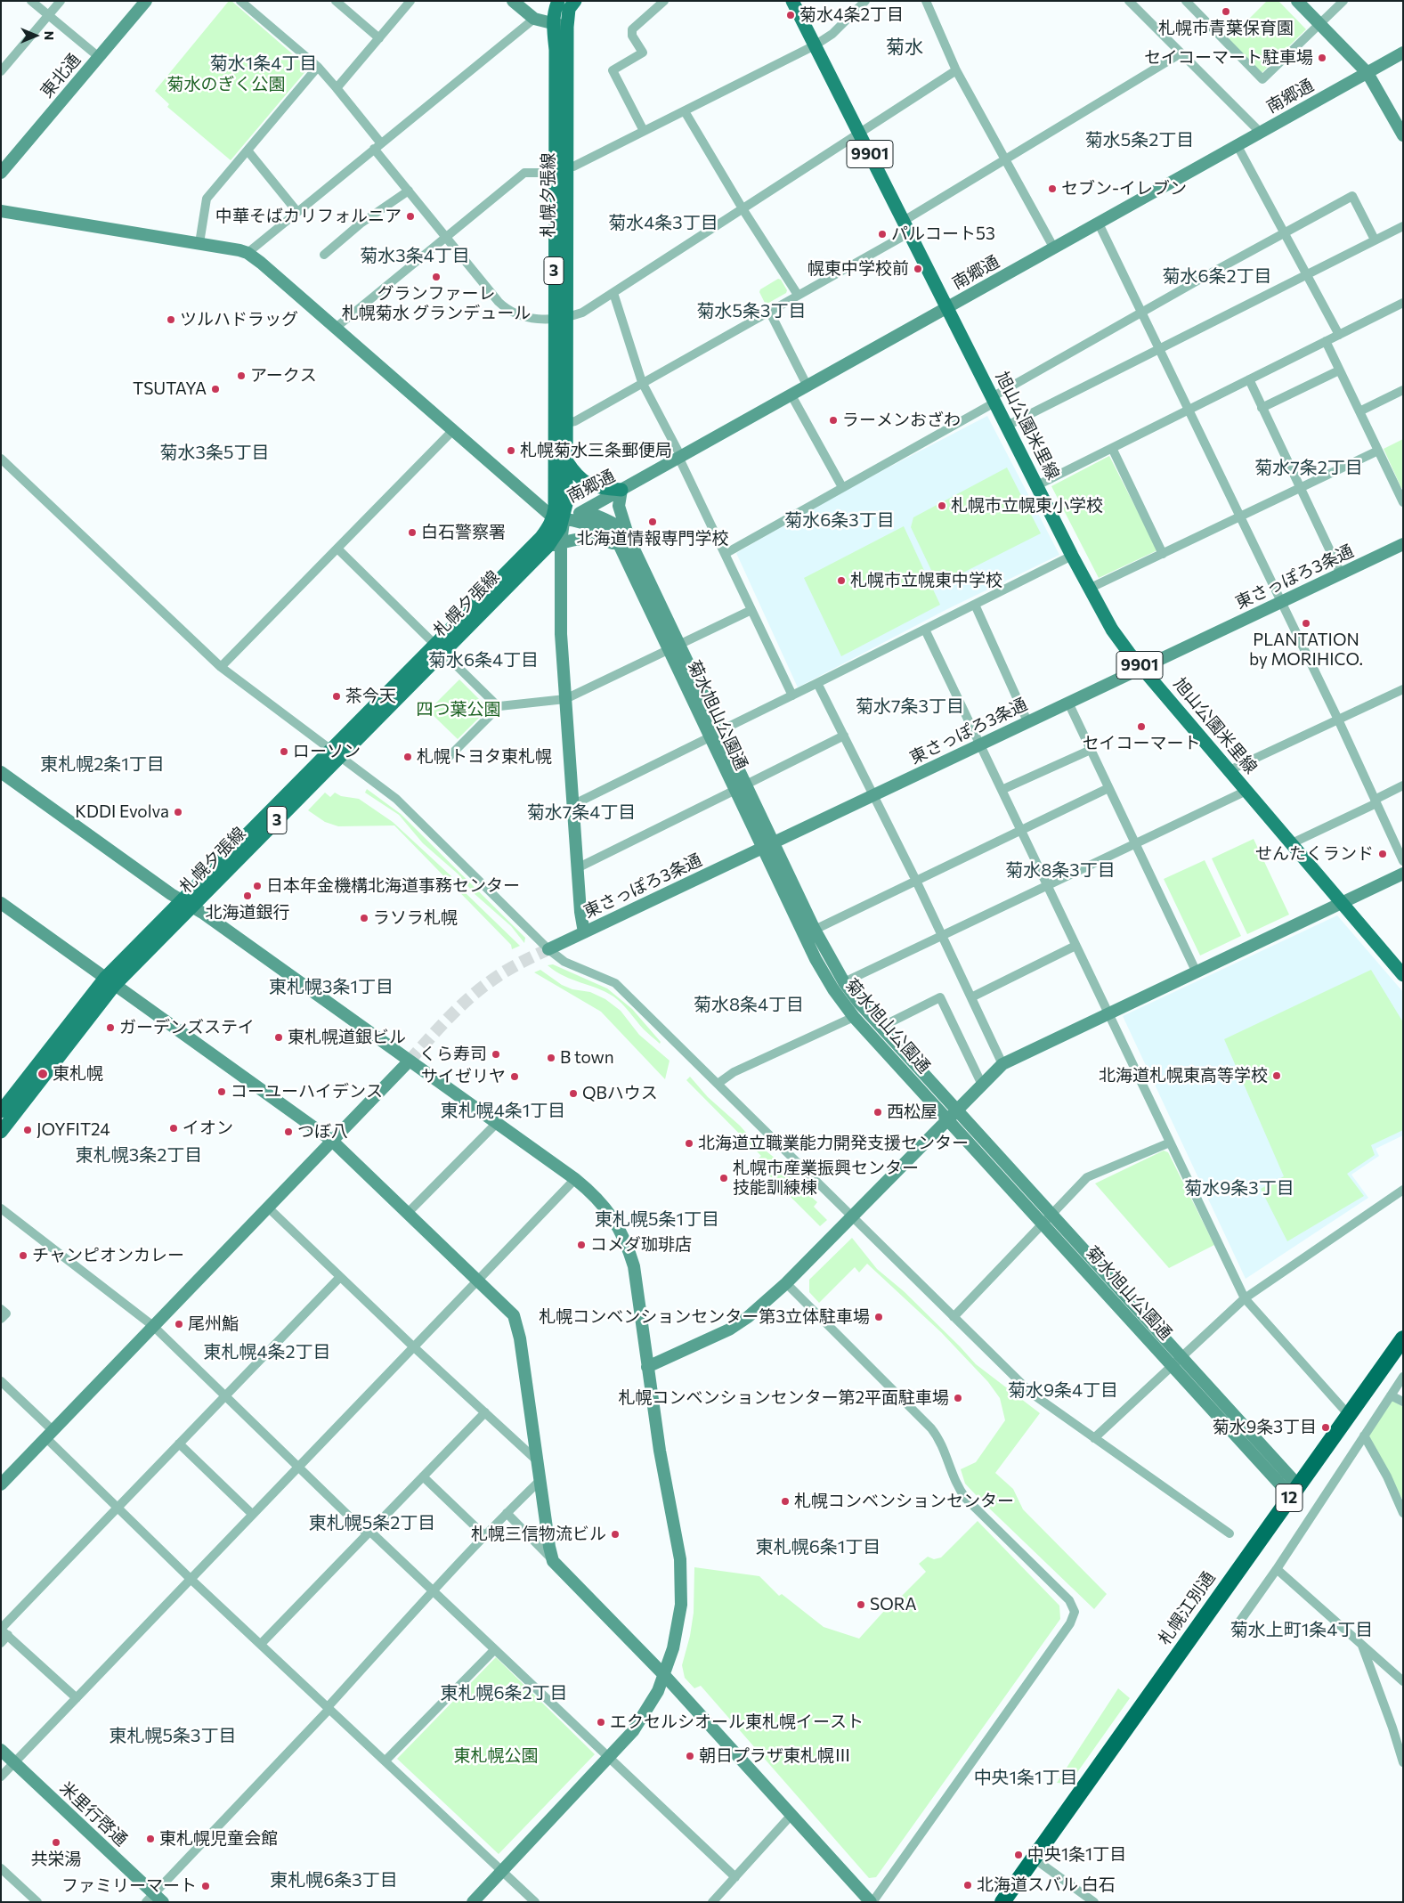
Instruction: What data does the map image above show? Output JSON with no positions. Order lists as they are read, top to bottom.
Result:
{
  "streets": {
    "highway": ["12", "札幌江別通"],
    "main road": [
      "9901",
      "札幌夕張線",
      "3",
      "旭山公園米里線"
    ],
    "street": [
      "東北通",
      "南郷通",
      "東さっぽろ3条通",
      "菊水旭山公園通",
      "米里行啓通"
    ]
  },
  "crossings": [
    ["南郷通", "札幌夕張線"],
    ["南郷通", "旭山公園米里線"],
    ["南郷通", "菊水旭山公園通"],
    ["札幌夕張線", "菊水旭山公園通"],
    ["旭山公園米里線", "東さっぽろ3条通"],
    ["東さっぽろ3条通", "菊水旭山公園通"],
    ["菊水旭山公園通", "札幌江別通"]
  ],
  "districts": [
    "菊水",
    "菊水1条4丁目",
    "菊水5条2丁目",
    "菊水4条3丁目",
    "菊水3条4丁目",
    "菊水6条2丁目",
    "菊水5条3丁目",
    "菊水3条5丁目",
    "菊水7条2丁目",
    "菊水6条3丁目",
    "菊水6条4丁目",
    "菊水7条3丁目",
    "東札幌2条1丁目",
    "菊水7条4丁目",
    "菊水8条3丁目",
    "東札幌3条1丁目",
    "菊水8条4丁目",
    "東札幌4条1丁目",
    "東札幌3条2丁目",
    "菊水9条3丁目",
    "東札幌5条1丁目",
    "東札幌4条2丁目",
    "菊水9条4丁目",
    "東札幌5条2丁目",
    "東札幌6条1丁目",
    "菊水上町1条4丁目",
    "東札幌6条2丁目",
    "東札幌5条3丁目",
    "中央1条1丁目",
    "東札幌6条3丁目"
  ],
  "parks": ["菊水のぎく公園", "四つ葉公園", "東札幌公園"],
  "places": [
    "札幌市青葉保育園",
    "菊水4条2丁目",
    "セイコーマート駐車場",
    "セブン-イレブン",
    "中華そばカリフォルニア",
    "パルコート53",
    "幌東中学校前",
    "グランファーレ 札幌菊水 グランデュール",
    "ツルハドラッグ",
    "アークス",
    "TSUTAYA",
    "ラーメンおざわ",
    "札幌菊水三条郵便局",
    "札幌市立幌東小学校",
    "北海道情報専門学校",
    "白石警察署",
    "札幌市立幌東中学校",
    "PLANTATION by MORIHICO.",
    "茶今天",
    "セイコーマート",
    "ローソン",
    "札幌トヨタ東札幌",
    "KDDI Evolva",
    "せんたくランド",
    "日本年金機構北海道事務センター",
    "北海道銀行",
    "ラソラ札幌",
    "ガーデンズステイ",
    "東札幌道銀ビル",
    "くら寿司",
    "B town",
    "東札幌",
    "北海道札幌東高等学校",
    "サイゼリヤ",
    "コーユーハイデンス",
    "QBハウス",
    "西松屋",
    "イオン",
    "JOYFIT24",
    "つぼ八",
    "北海道立職業能力開発支援センター",
    "札幌市産業振興センター 技能訓練棟",
    "コメダ珈琲店",
    "チャンピオンカレー",
    "札幌コンベンションセンター第3立体駐車場",
    "尾州鮨",
    "札幌コンベンションセンター第2平面駐車場",
    "菊水9条3丁目",
    "札幌コンベンションセンター",
    "札幌三信物流ビル",
    "SORA",
    "エクセルシオール東札幌イースト",
    "朝日プラザ東札幌Ⅲ",
    "東札幌児童会館",
    "共栄湯",
    "中央1条1丁目",
    "北海道スバル 白石",
    "ファミリーマート"
  ],
  "north": "right"
}
